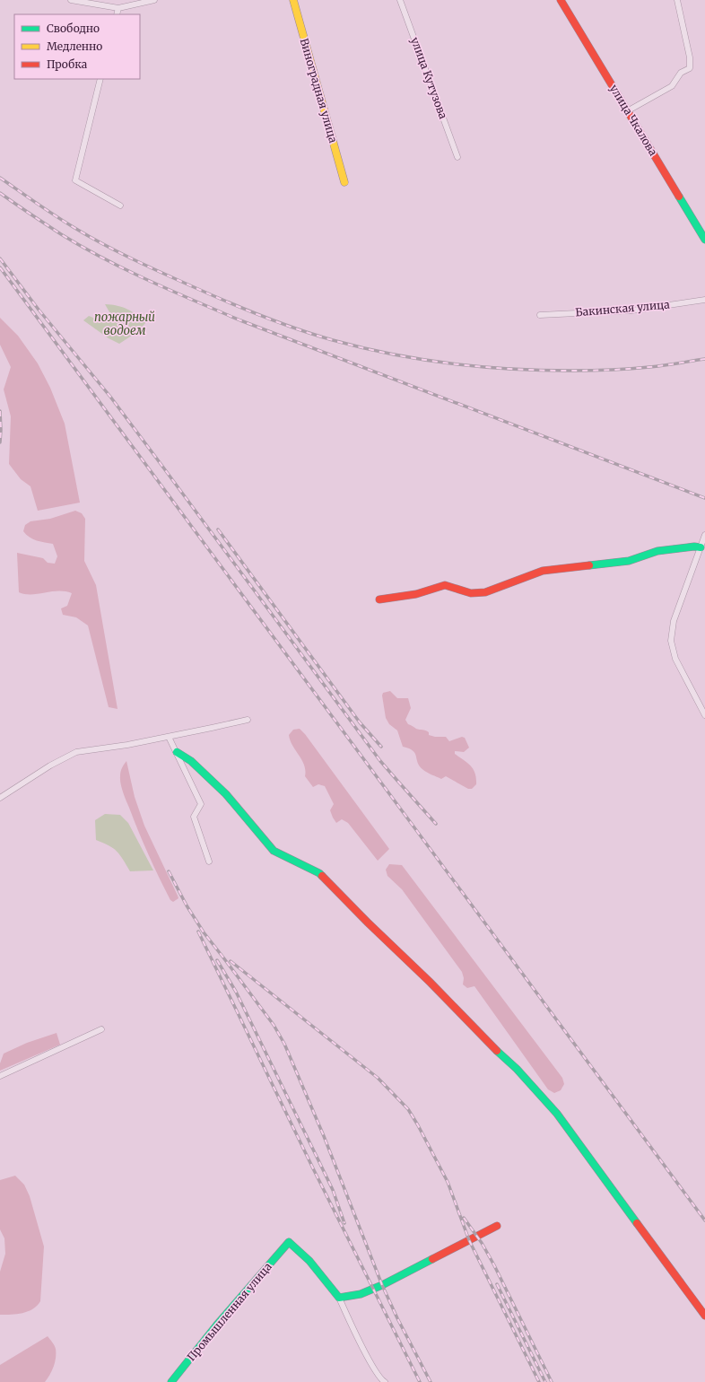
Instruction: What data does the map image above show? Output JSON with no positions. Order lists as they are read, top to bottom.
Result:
{
  "streets": {
    "street": [
      "улица Кутузова",
      "Виноградная улица",
      "улица Чкалова",
      "Бакинская улица",
      "Промышленная улица"
    ]
  },
  "water": ["пожарный водоем"],
  "legend": ["Свободно", "Медленно", "Пробка"]
}
